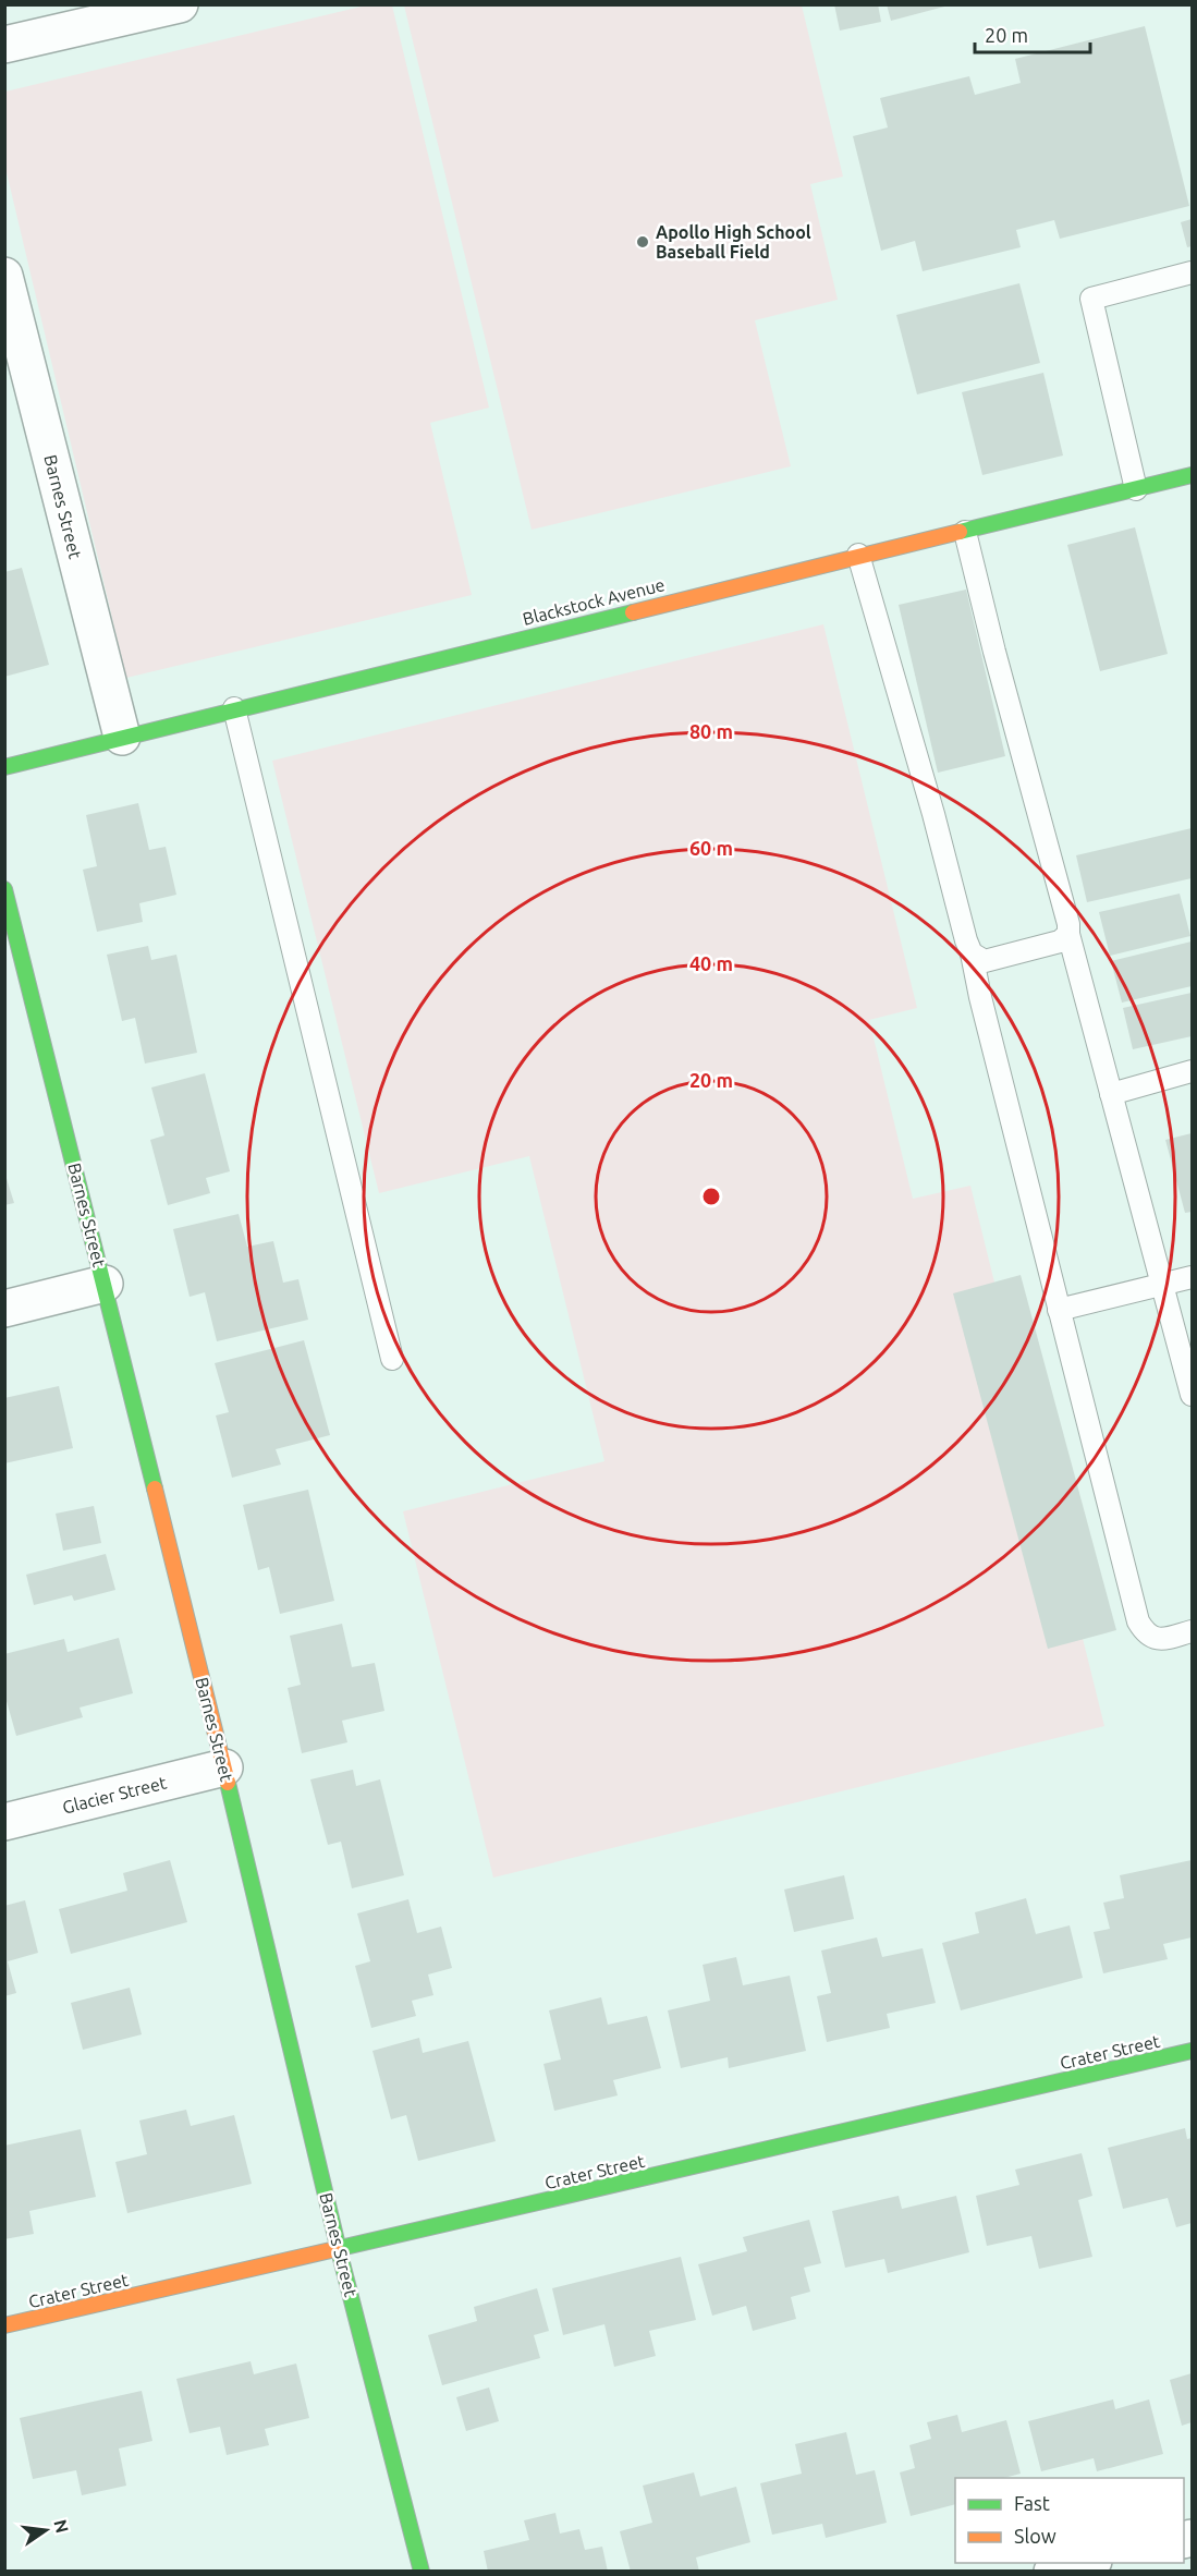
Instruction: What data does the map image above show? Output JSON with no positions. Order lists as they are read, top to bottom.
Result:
{
  "streets": {
    "street": [
      "Barnes Street",
      "Blackstock Avenue",
      "Glacier Street",
      "Crater Street"
    ]
  },
  "crossings": [
    ["Barnes Street", "Blackstock Avenue"],
    ["Barnes Street", "Glacier Street"],
    ["Barnes Street", "Crater Street"]
  ],
  "places": ["Apollo High School Baseball Field"],
  "legend": ["Fast", "Slow"],
  "scale_bar": "20 m",
  "north": "right",
  "rings": [
    "80 m",
    "60 m",
    "40 m",
    "20 m"
  ]
}
